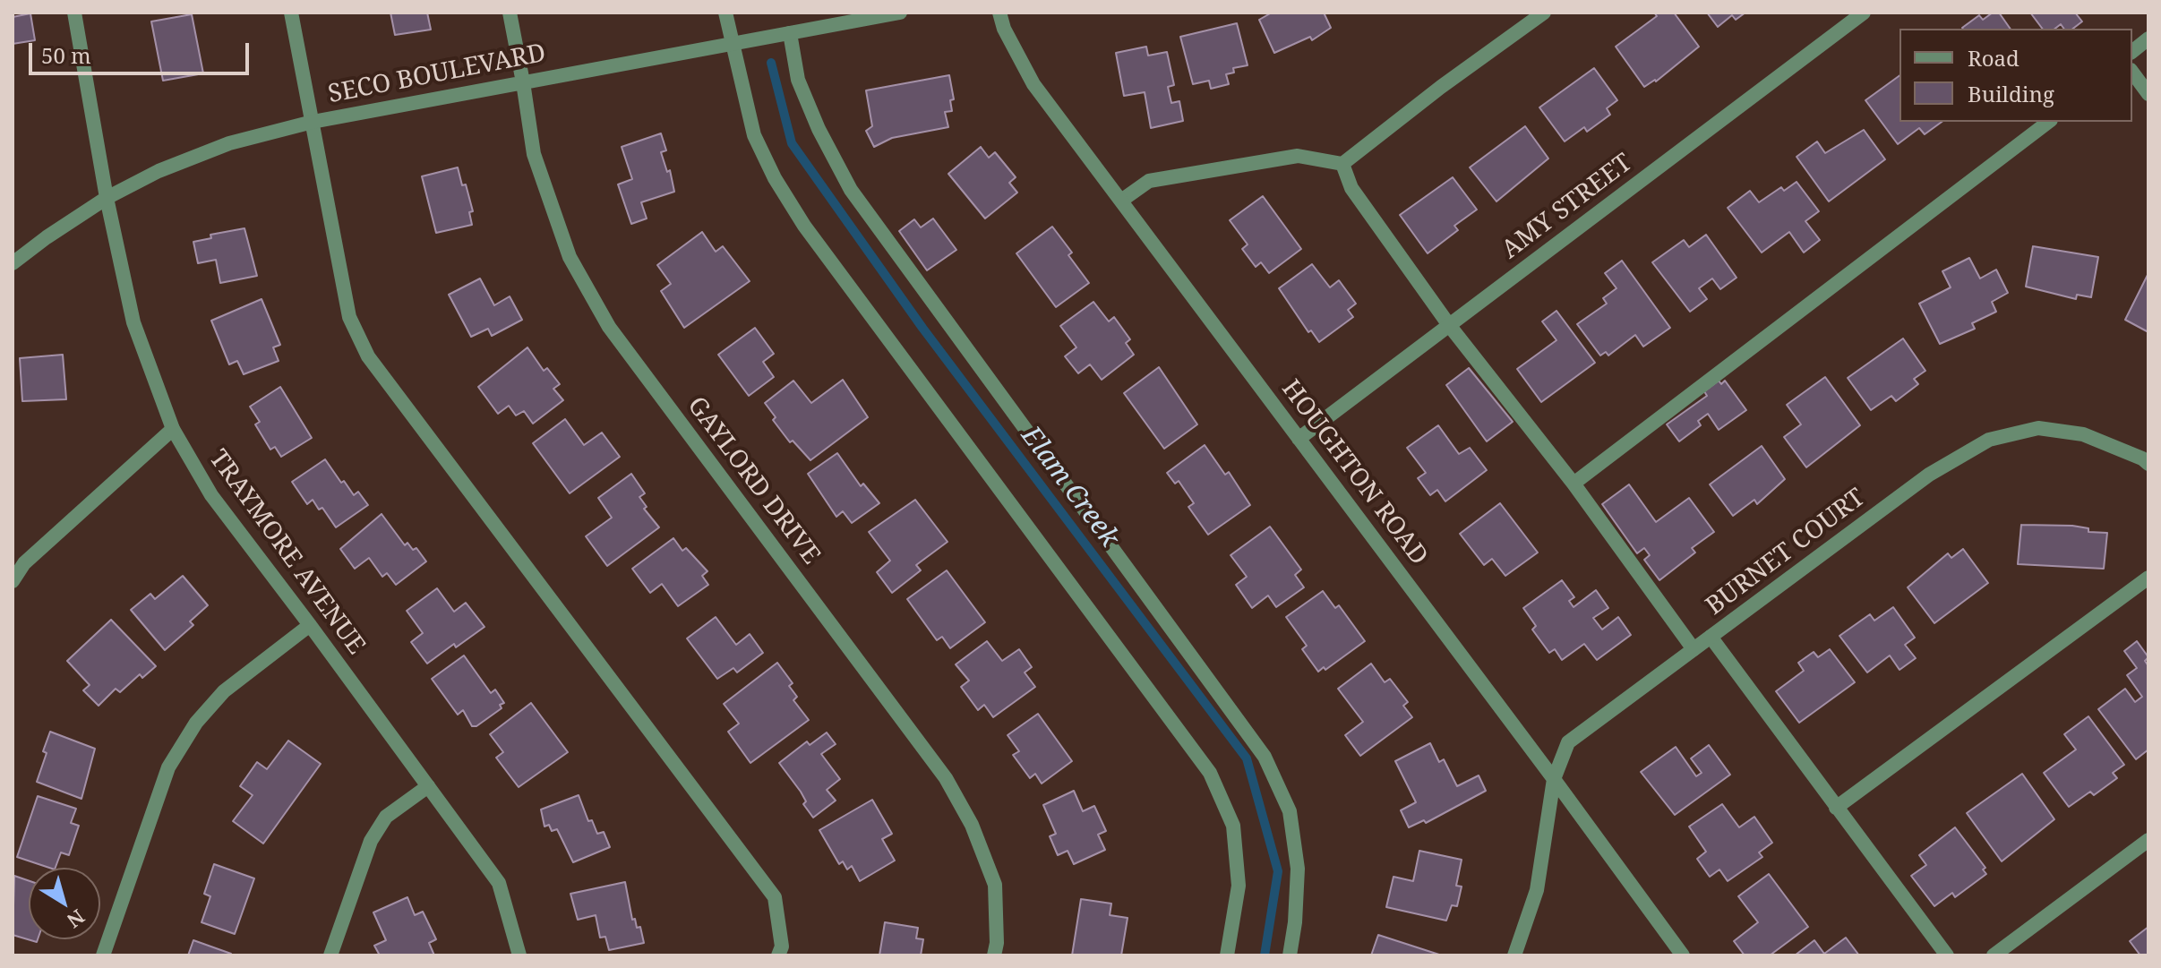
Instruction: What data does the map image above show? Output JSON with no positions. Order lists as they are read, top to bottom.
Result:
{
  "streets": {
    "street": [
      "SECO BOULEVARD",
      "AMY STREET",
      "HOUGHTON ROAD",
      "GAYLORD DRIVE",
      "TRAYMORE AVENUE",
      "BURNET COURT"
    ]
  },
  "crossings": [
    ["SECO BOULEVARD", "GAYLORD DRIVE"],
    ["SECO BOULEVARD", "TRAYMORE AVENUE"],
    ["AMY STREET", "HOUGHTON ROAD"],
    ["HOUGHTON ROAD", "BURNET COURT"]
  ],
  "water": ["Elam Creek"],
  "legend": ["Road", "Building"],
  "scale_bar": "50 m",
  "north": "bottom right"
}
